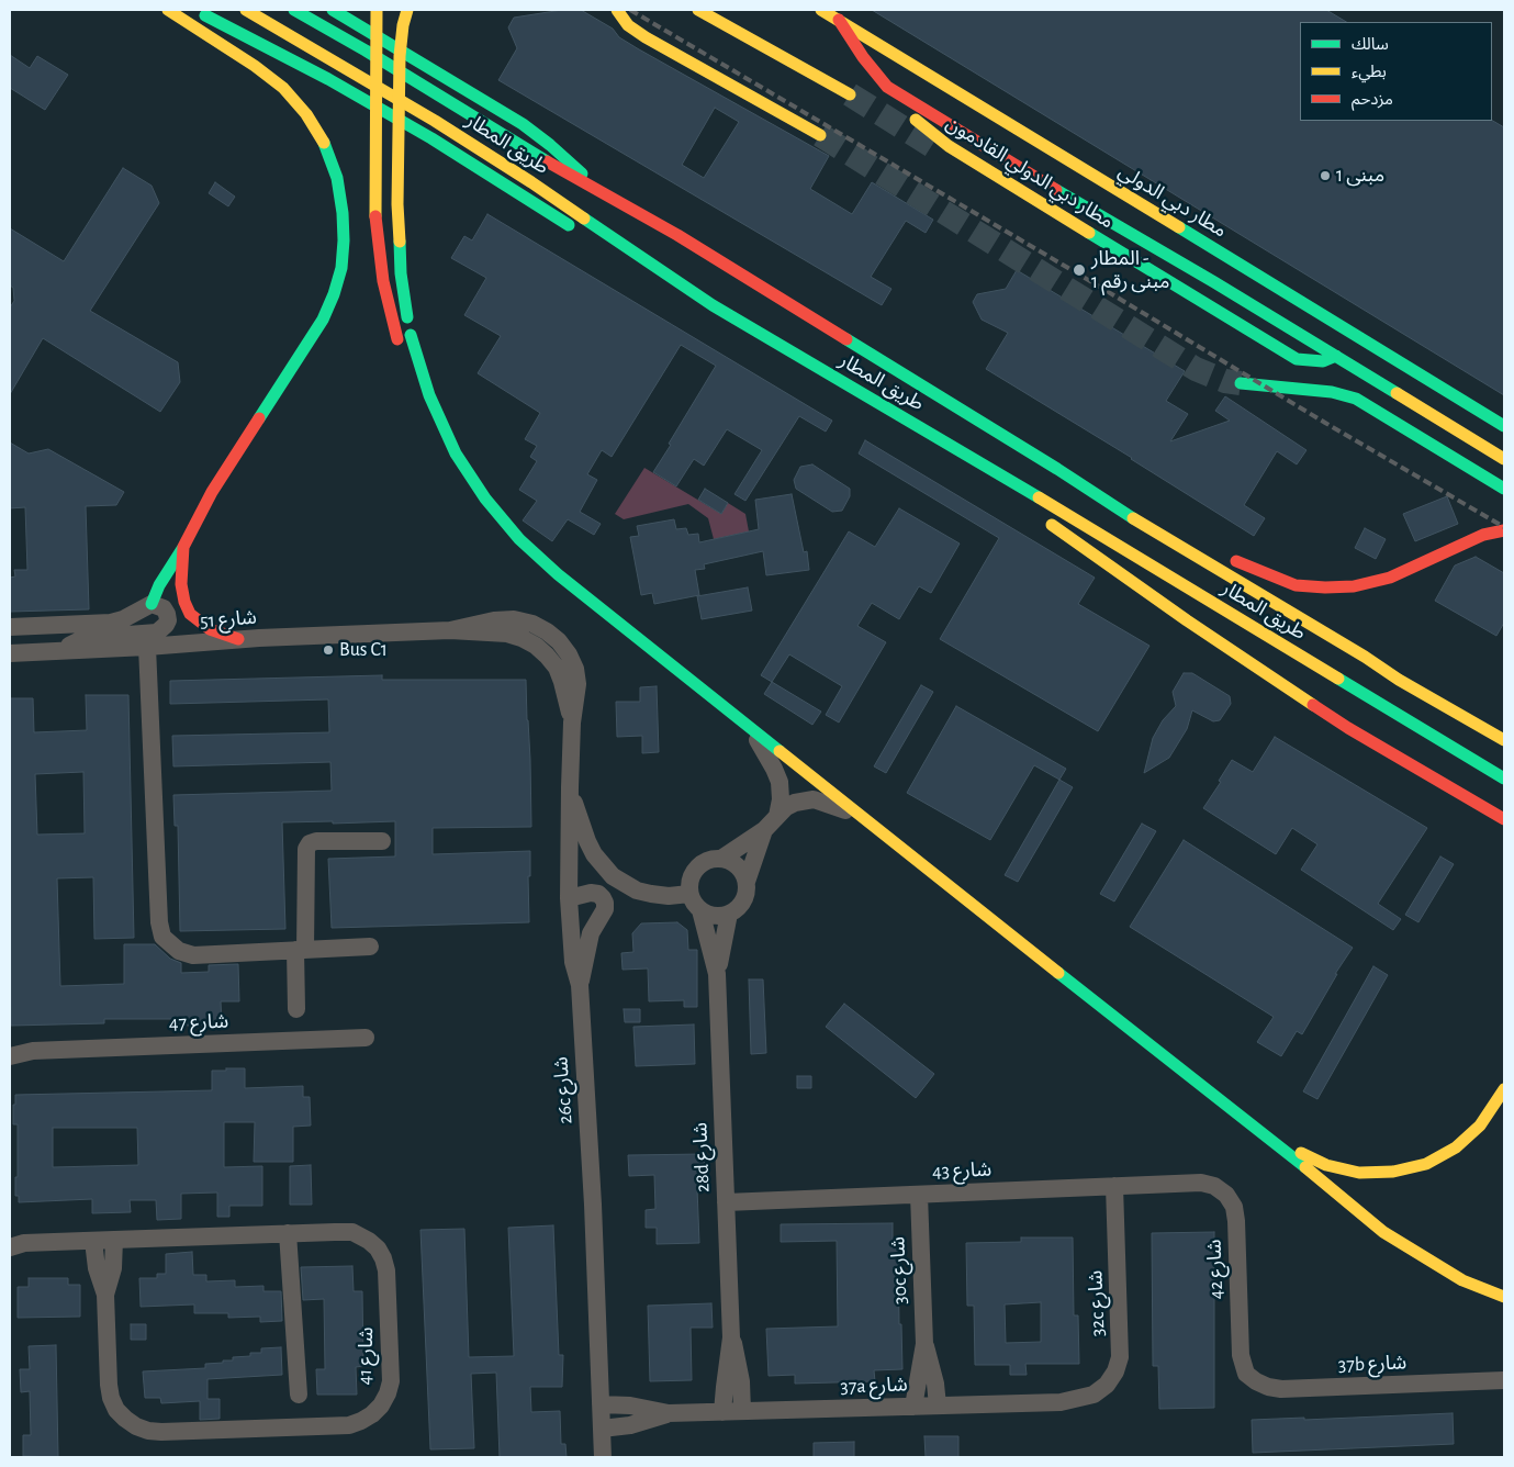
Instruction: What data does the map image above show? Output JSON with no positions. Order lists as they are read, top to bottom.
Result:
{
  "streets": {
    "main road": ["طريق المطار", "مطار دبي الدولي القادمون", "مطار دبي الدولي"],
    "street": [
      "شارع 51",
      "شارع 47",
      "26c شارع",
      "28d شارع",
      "شارع 43",
      "شارع 42",
      "30c شارع",
      "32c شارع",
      "شارع 41",
      "37b شارع",
      "37a شارع"
    ]
  },
  "crossings": [
    ["مطار دبي الدولي القادمون", "مطار دبي الدولي"],
    ["شارع 51", "26c شارع"],
    ["28d شارع", "شارع 43"],
    ["شارع 43", "شارع 42"],
    ["شارع 43", "30c شارع"],
    ["شارع 43", "32c شارع"],
    ["شارع 42", "37b شارع"],
    ["30c شارع", "37a شارع"],
    ["32c شارع", "37a شارع"]
  ],
  "places": ["مبنى 1", "المطار - مبنى رقم 1", "Bus C1"],
  "legend": ["سالك", "بطيء", "مزدحم"]
}
